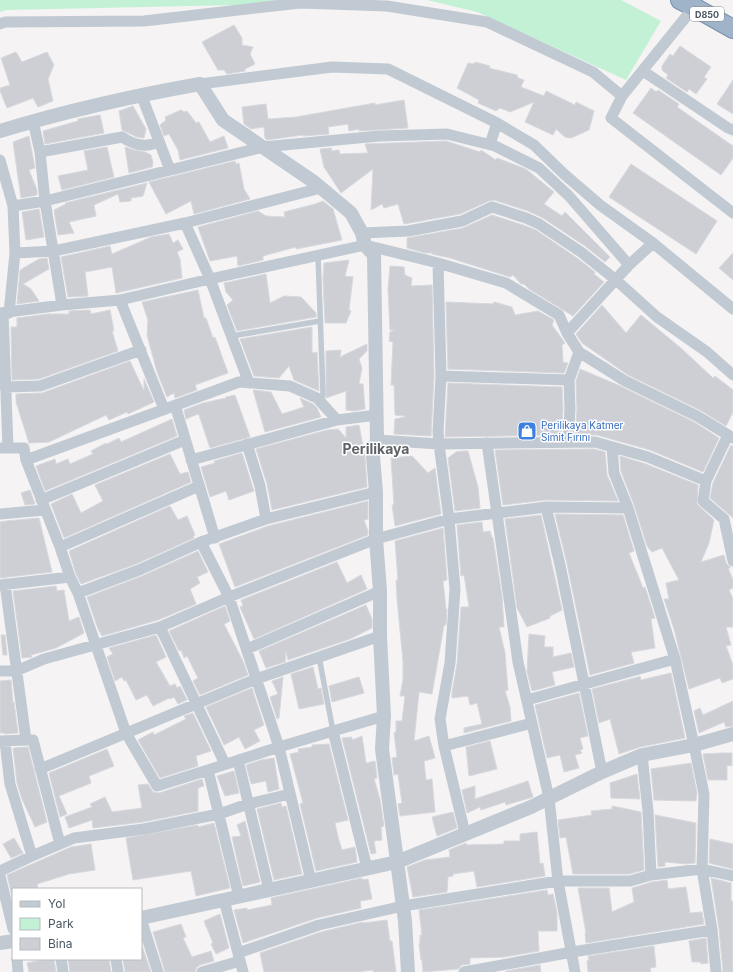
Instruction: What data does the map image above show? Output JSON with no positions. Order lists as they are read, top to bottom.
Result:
{
  "streets": {
    "highway": ["D850"]
  },
  "districts": ["Perilikaya"],
  "places": {
    "shop": ["Perilikaya Katmer Simit Fırını"]
  },
  "legend": ["Yol", "Park", "Bina"]
}
